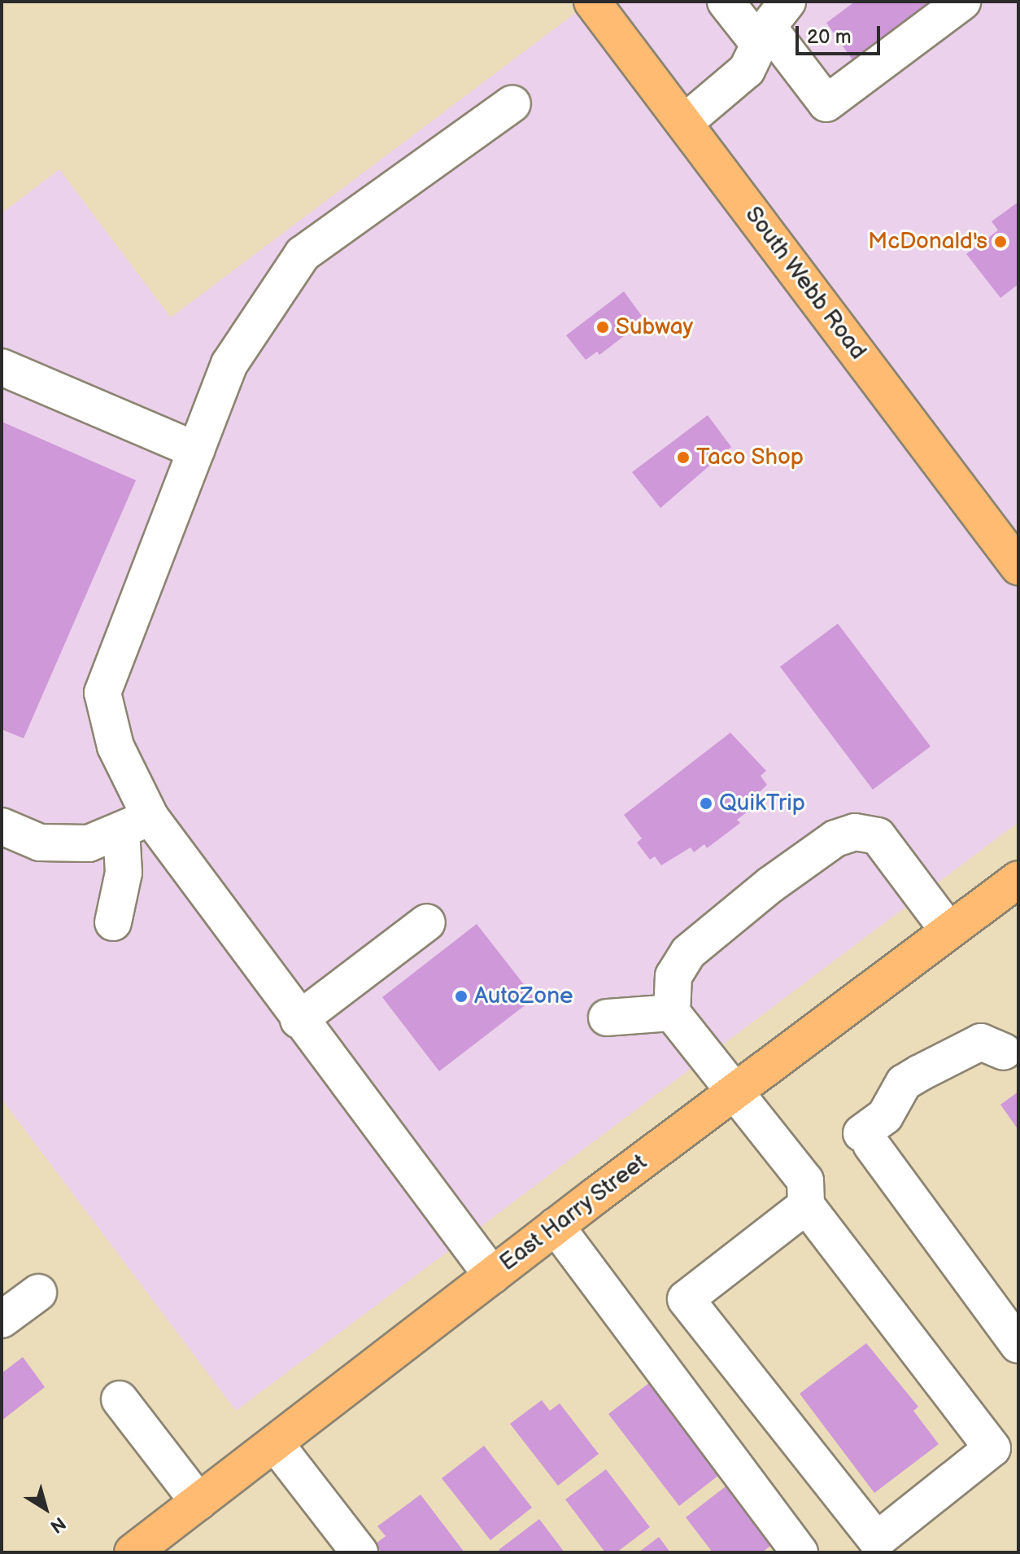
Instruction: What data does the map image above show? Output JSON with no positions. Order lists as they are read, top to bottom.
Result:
{
  "streets": {
    "main road": ["South Webb Road", "East Harry Street"]
  },
  "places": [
    "McDonald's",
    "Subway",
    "Taco Shop",
    "QuikTrip",
    "AutoZone"
  ],
  "scale_bar": "20 m",
  "north": "bottom right"
}
